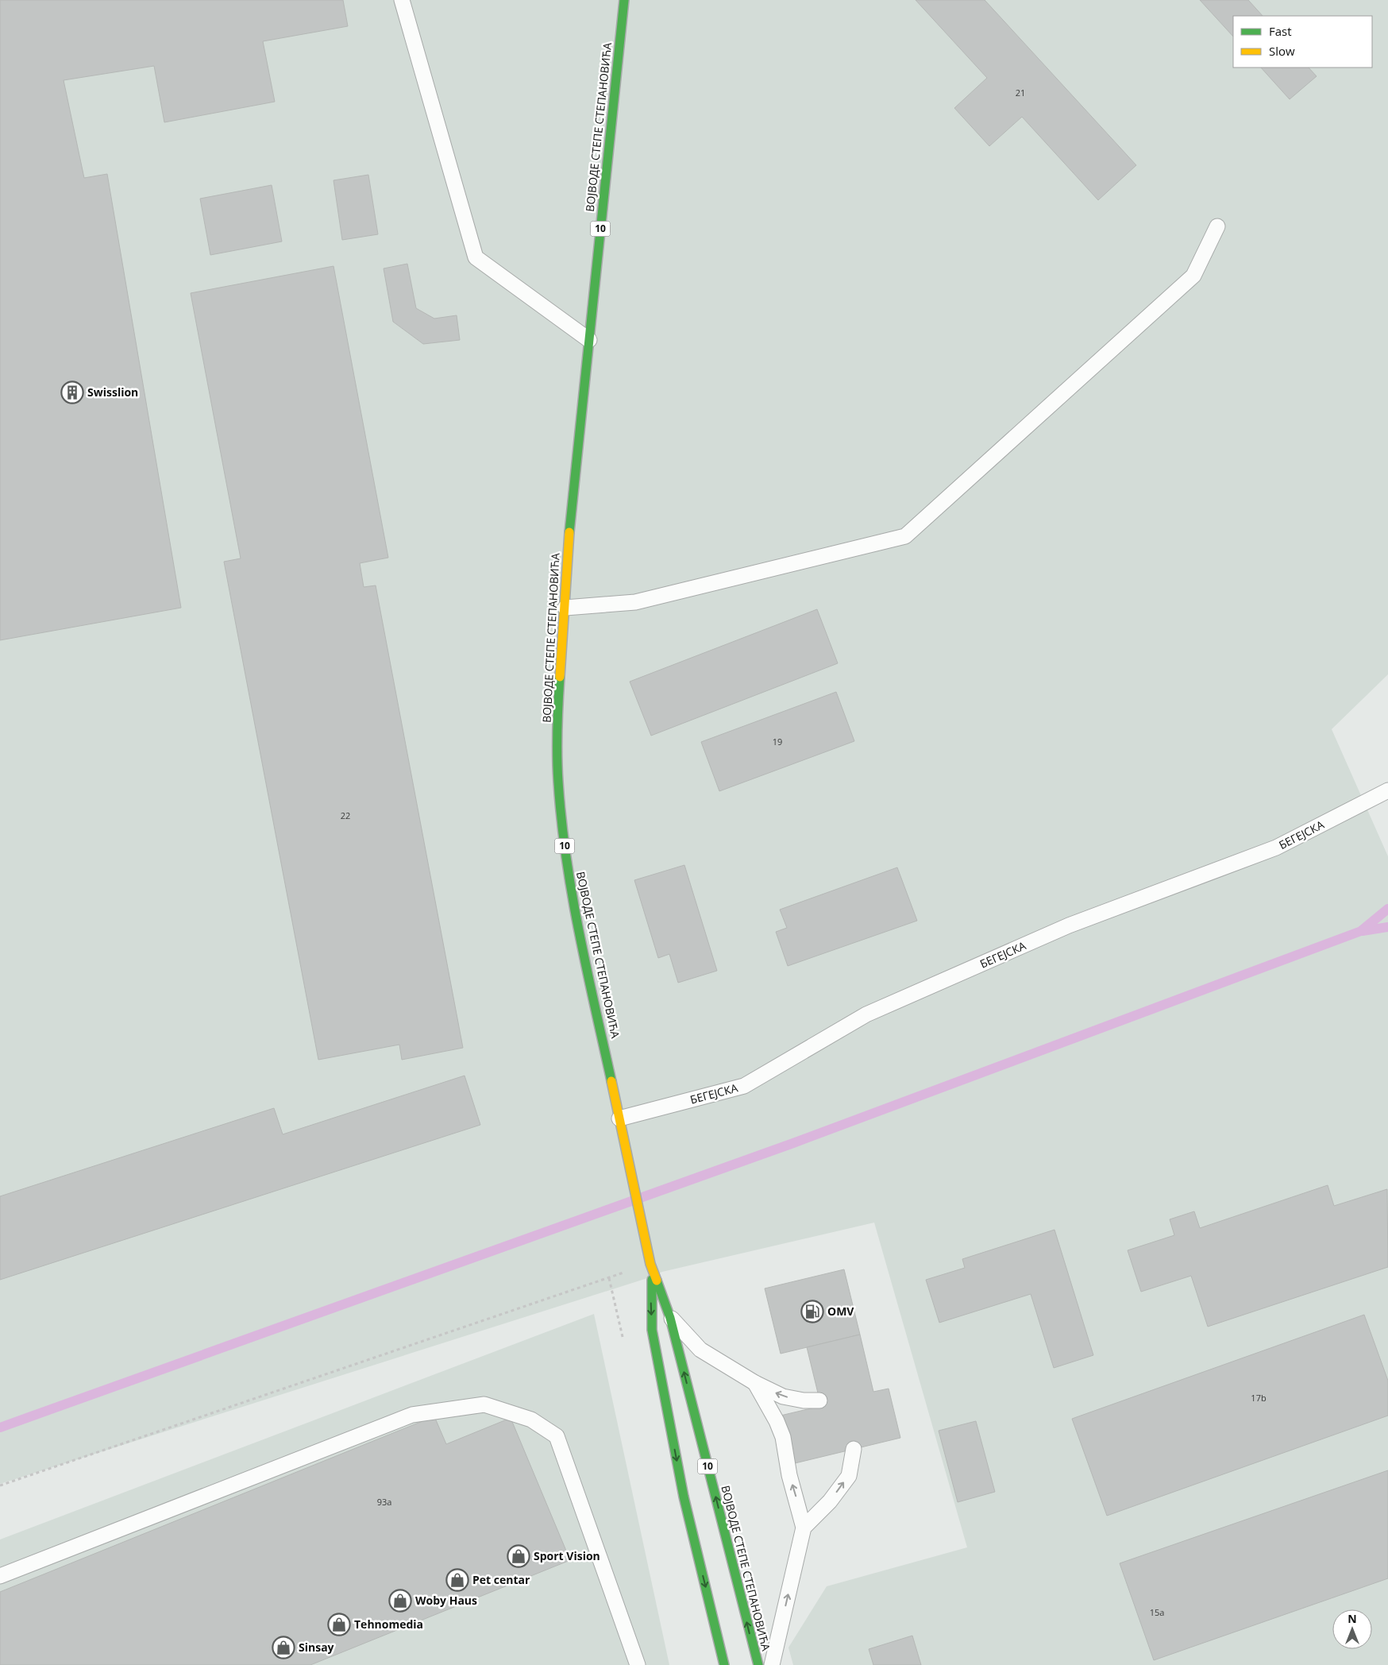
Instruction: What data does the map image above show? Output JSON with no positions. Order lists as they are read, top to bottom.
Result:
{
  "streets": {
    "main road": ["ВОЈВОДЕ СТЕПЕ СТЕПАНОВИЋА", "10"],
    "lane": ["БЕГЕЈСКА"]
  },
  "crossings": [
    ["ВОЈВОДЕ СТЕПЕ СТЕПАНОВИЋА", "БЕГЕЈСКА"]
  ],
  "places": {
    "building": ["Swisslion"],
    "fuel station": ["OMV"],
    "shop": [
      "Sport Vision",
      "Pet centar",
      "Woby Haus",
      "Tehnomedia",
      "Sinsay"
    ]
  },
  "house_numbers": [
    "21",
    "19",
    "22",
    "17b",
    "93a",
    "15a"
  ],
  "legend": ["Fast", "Slow"],
  "north": "top"
}
